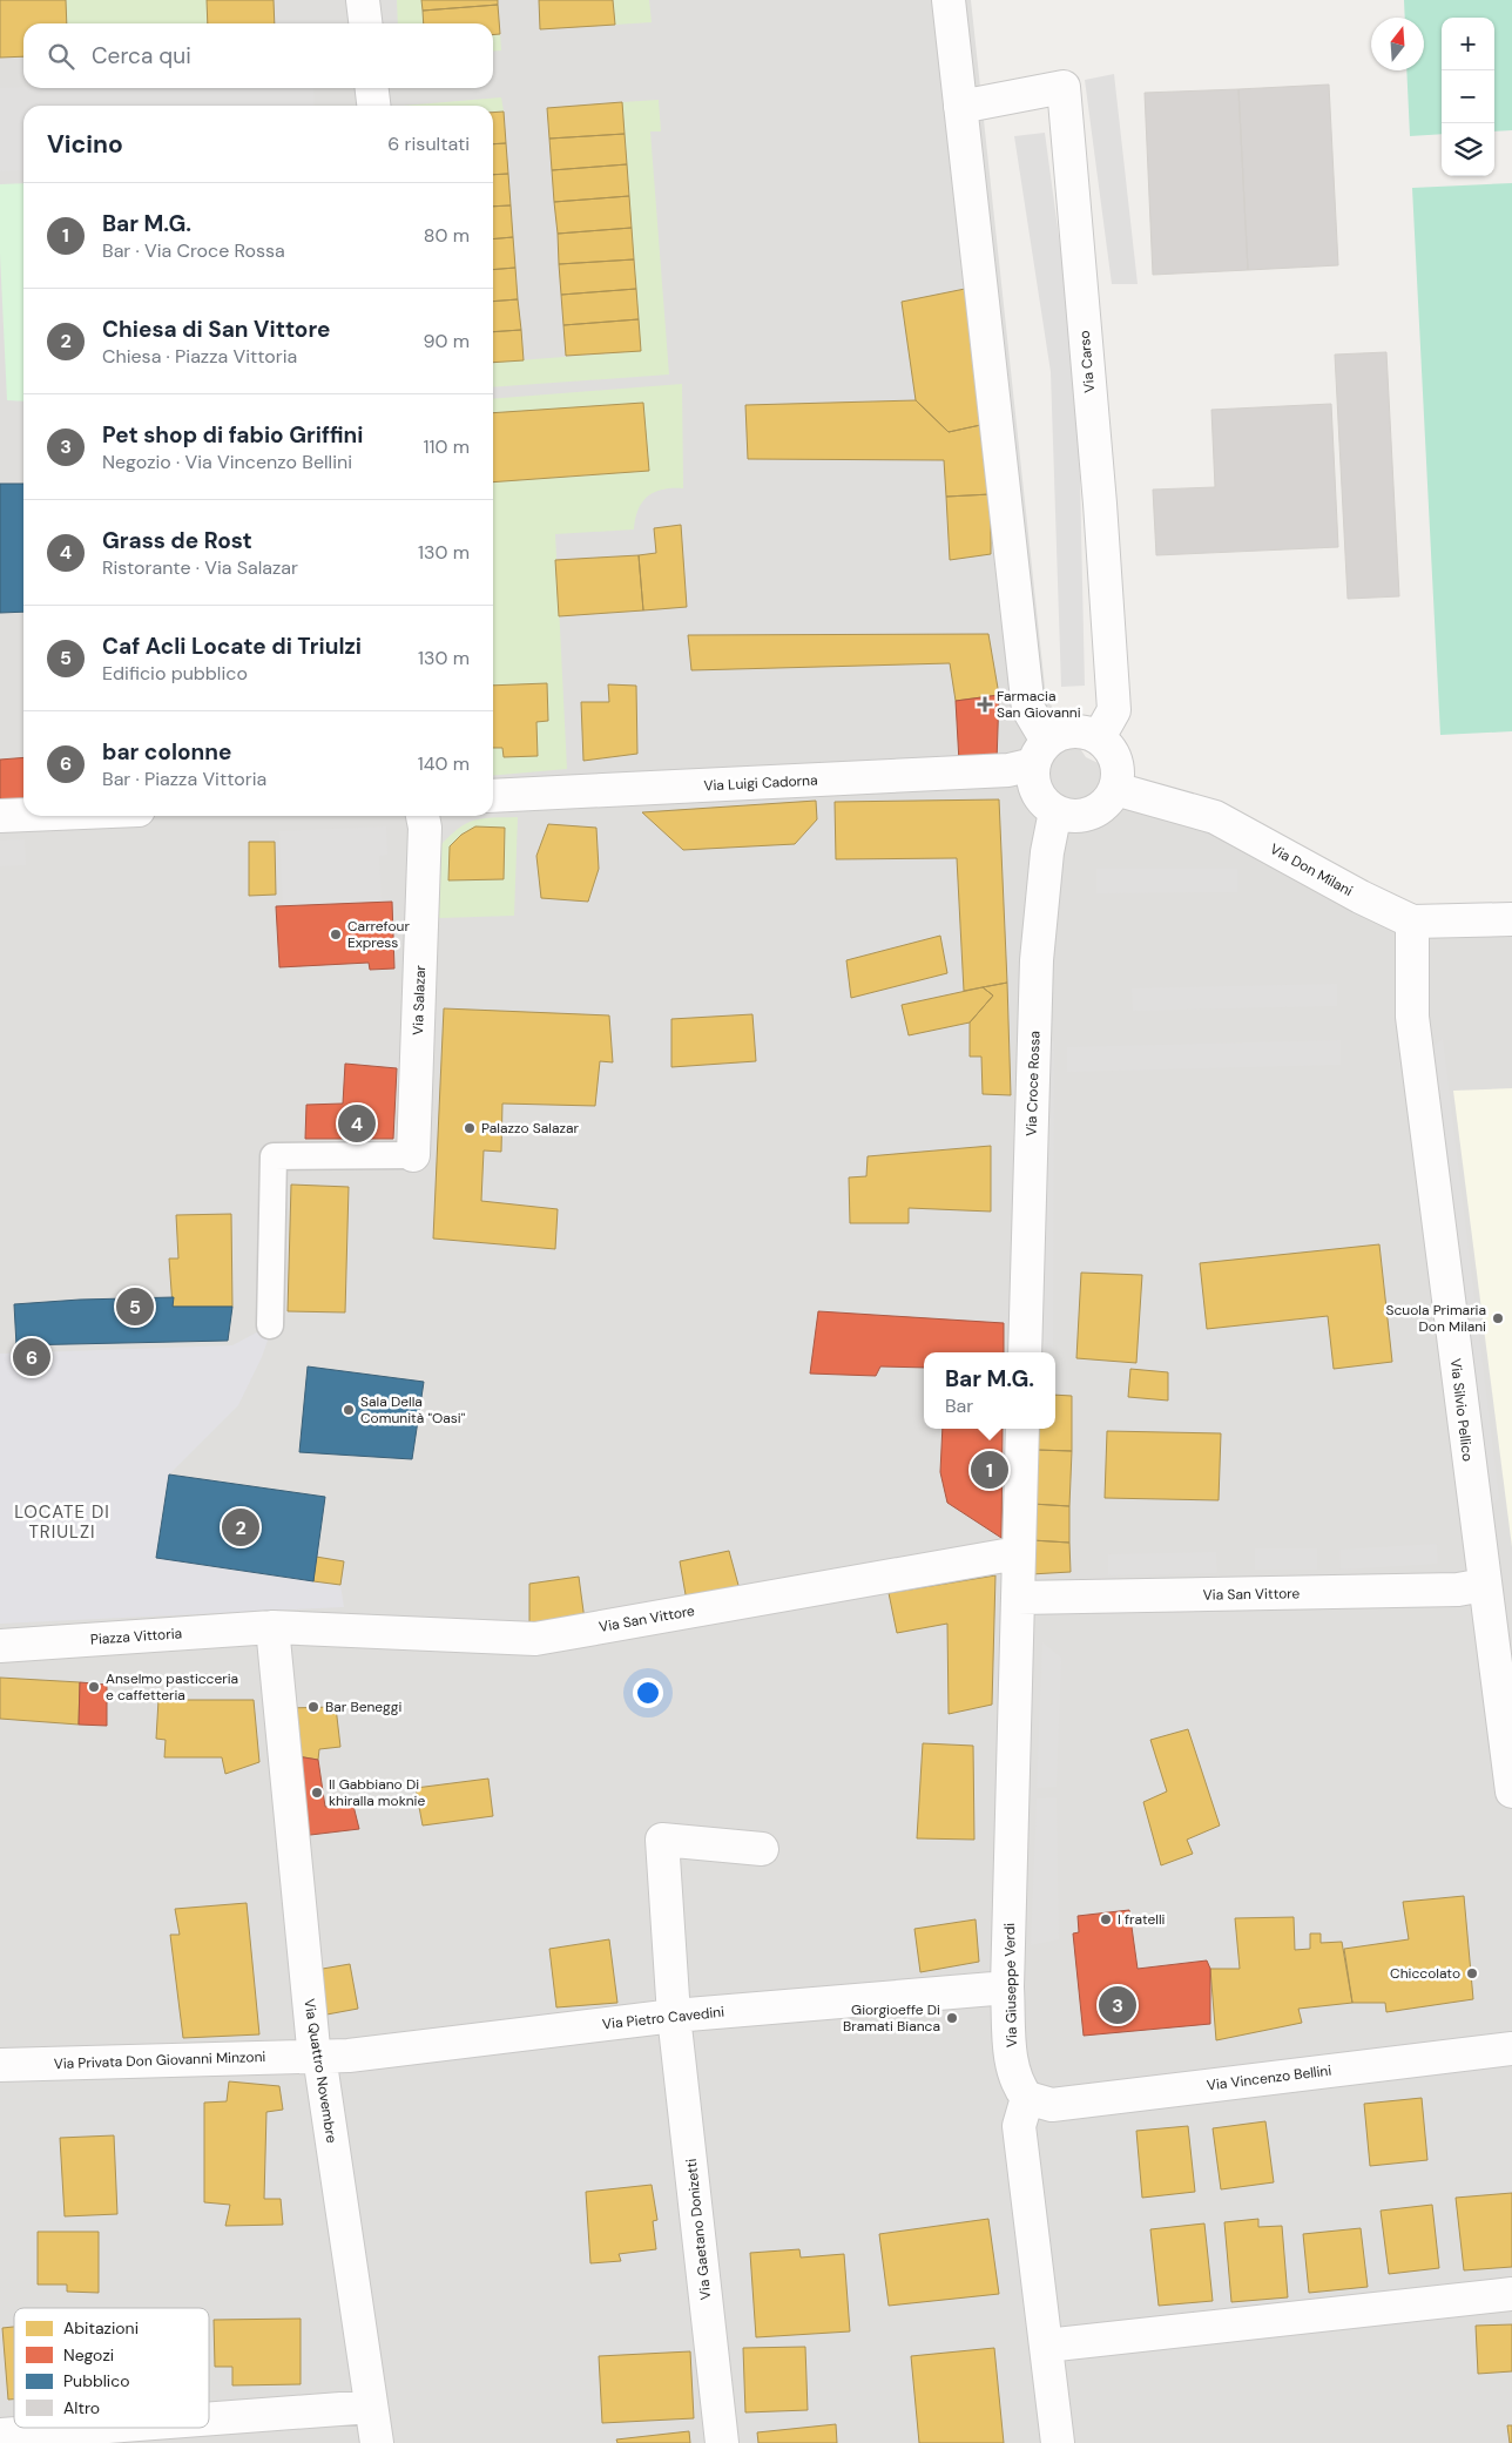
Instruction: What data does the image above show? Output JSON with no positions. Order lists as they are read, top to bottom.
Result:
{
  "streets": {
    "street": [
      "Via Carso",
      "Via Luigi Cadorna",
      "Via Don Milani",
      "Via Salazar",
      "Via Croce Rossa",
      "Via Silvio Pellico",
      "Via San Vittore",
      "Piazza Vittoria",
      "Via Giuseppe Verdi",
      "Via Pietro Cavedini",
      "Via Privata Don Giovanni Minzoni",
      "Via Quattro Novembre",
      "Via Vincenzo Bellini",
      "Via Gaetano Donizetti"
    ]
  },
  "crossings": [
    ["Via Carso", "Via Luigi Cadorna"],
    ["Via Carso", "Via Don Milani"],
    ["Via Carso", "Via Croce Rossa"],
    ["Via Luigi Cadorna", "Via Don Milani"],
    ["Via Luigi Cadorna", "Via Croce Rossa"],
    ["Via Don Milani", "Via Croce Rossa"],
    ["Via Don Milani", "Via Silvio Pellico"],
    ["Via Silvio Pellico", "Via San Vittore"],
    ["Via San Vittore", "Piazza Vittoria"],
    ["Via San Vittore", "Via Giuseppe Verdi"],
    ["Via San Vittore", "Via Quattro Novembre"],
    ["Piazza Vittoria", "Via Quattro Novembre"],
    ["Via Giuseppe Verdi", "Via Pietro Cavedini"],
    ["Via Giuseppe Verdi", "Via Vincenzo Bellini"],
    ["Via Pietro Cavedini", "Via Privata Don Giovanni Minzoni"],
    ["Via Pietro Cavedini", "Via Quattro Novembre"],
    ["Via Pietro Cavedini", "Via Gaetano Donizetti"],
    ["Via Privata Don Giovanni Minzoni", "Via Quattro Novembre"]
  ],
  "districts": ["LOCATE DI TRIULZI"],
  "places": {
    "health": ["Farmacia San Giovanni"],
    "other": [
      "Carrefour Express",
      "Palazzo Salazar",
      "Scuola Primaria Don Milani",
      "Sala Della Comunità \"Oasi\"",
      "Anselmo pasticceria e caffetteria",
      "Bar Beneggi",
      "Il Gabbiano Di khiralla moknie",
      "I fratelli",
      "Chiccolato",
      "Giorgioeffe Di Bramati Bianca"
    ]
  },
  "legend": [
    "Abitazioni",
    "Negozi",
    "Pubblico",
    "Altro"
  ],
  "north": "top",
  "page": {
    "map_buttons": ["+", "−"],
    "search": "Cerca qui",
    "heading": ["Vicino", "6 risultati"],
    "list": [
      {
        "mark": "1",
        "name": "Bar M.G.",
        "note": "Bar · Via Croce Rossa",
        "value": "80 m"
      },
      {
        "mark": "2",
        "name": "Chiesa di San Vittore",
        "note": "Chiesa · Piazza Vittoria",
        "value": "90 m"
      },
      {
        "mark": "3",
        "name": "Pet shop di fabio Griffini",
        "note": "Negozio · Via Vincenzo Bellini",
        "value": "110 m"
      },
      {
        "mark": "4",
        "name": "Grass de Rost",
        "note": "Ristorante · Via Salazar",
        "value": "130 m"
      },
      {
        "mark": "5",
        "name": "Caf Acli Locate di Triulzi",
        "note": "Edificio pubblico",
        "value": "130 m"
      },
      {
        "mark": "6",
        "name": "bar colonne",
        "note": "Bar · Piazza Vittoria",
        "value": "140 m"
      }
    ],
    "pins": [
      "4",
      "5",
      "6",
      "1",
      "2",
      "3"
    ],
    "popup": ["Bar M.G.", "Bar"]
  }
}
